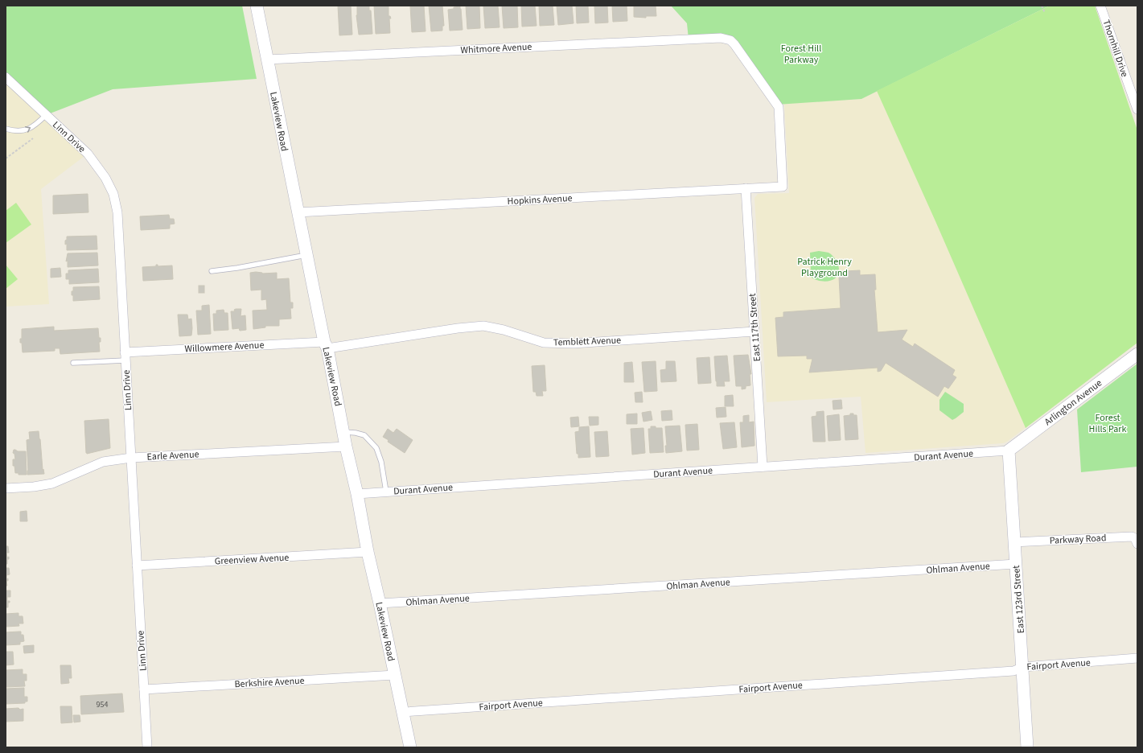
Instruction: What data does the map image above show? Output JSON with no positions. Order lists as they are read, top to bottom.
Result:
{
  "streets": {
    "street": [
      "Whitmore Avenue",
      "Thornhill Drive",
      "Lakeview Road",
      "Linn Drive",
      "Hopkins Avenue",
      "East 117th Street",
      "Temblett Avenue",
      "Willowmere Avenue",
      "Arlington Avenue",
      "Earle Avenue",
      "Durant Avenue",
      "Parkway Road",
      "Greenview Avenue",
      "Ohlman Avenue",
      "East 123rd Street",
      "Fairport Avenue",
      "Berkshire Avenue"
    ]
  },
  "crossings": [
    ["Whitmore Avenue", "Lakeview Road"],
    ["Whitmore Avenue", "Hopkins Avenue"],
    ["Lakeview Road", "Hopkins Avenue"],
    ["Lakeview Road", "Temblett Avenue"],
    ["Lakeview Road", "Willowmere Avenue"],
    ["Lakeview Road", "Earle Avenue"],
    ["Lakeview Road", "Durant Avenue"],
    ["Lakeview Road", "Greenview Avenue"],
    ["Lakeview Road", "Ohlman Avenue"],
    ["Lakeview Road", "Fairport Avenue"],
    ["Lakeview Road", "Berkshire Avenue"],
    ["Linn Drive", "Willowmere Avenue"],
    ["Linn Drive", "Earle Avenue"],
    ["Linn Drive", "Greenview Avenue"],
    ["Linn Drive", "Berkshire Avenue"],
    ["Hopkins Avenue", "East 117th Street"],
    ["East 117th Street", "Temblett Avenue"],
    ["East 117th Street", "Durant Avenue"],
    ["Temblett Avenue", "Willowmere Avenue"],
    ["Arlington Avenue", "Durant Avenue"],
    ["Arlington Avenue", "East 123rd Street"],
    ["Durant Avenue", "East 123rd Street"],
    ["Parkway Road", "East 123rd Street"],
    ["Ohlman Avenue", "East 123rd Street"],
    ["East 123rd Street", "Fairport Avenue"]
  ],
  "parks": ["Forest Hill Parkway", "Patrick Henry Playground", "Forest Hills Park"],
  "house_numbers": ["954"]
}
